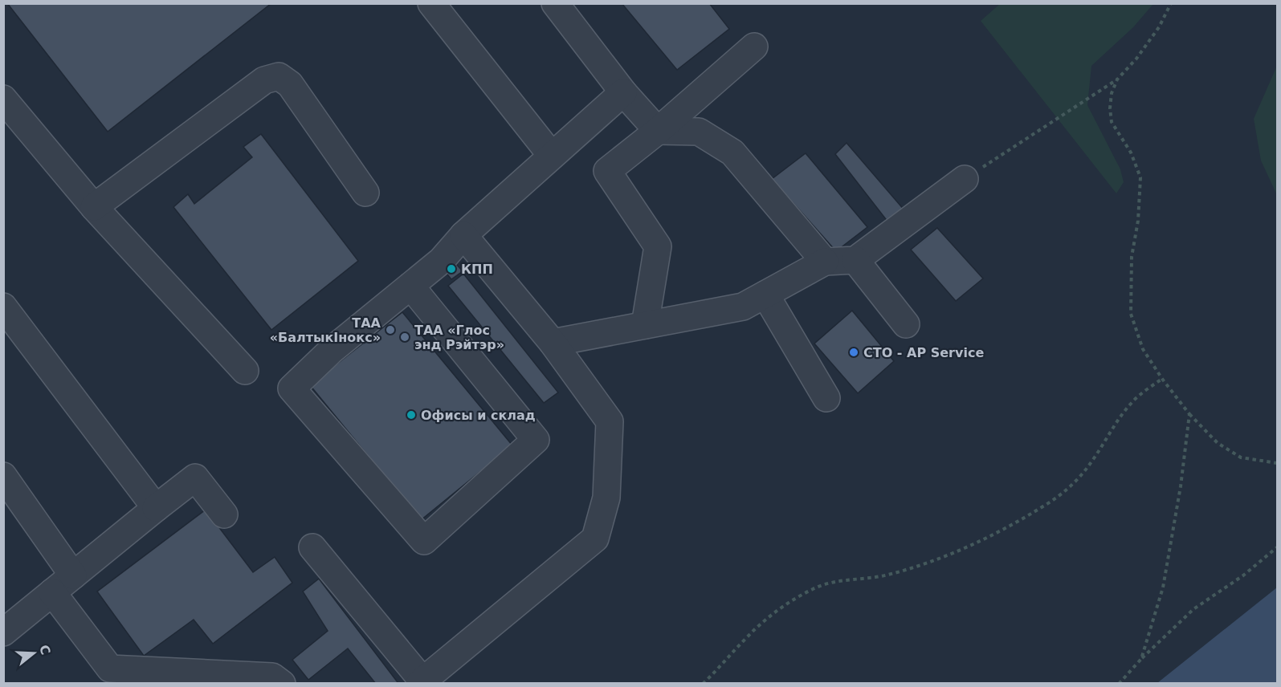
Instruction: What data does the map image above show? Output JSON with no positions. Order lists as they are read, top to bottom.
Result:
{
  "places": [
    "КПП",
    "ТАА «БалтыкІнокс»",
    "ТАА «Глос энд Рэйтэр»",
    "СТО - AP Service",
    "Офисы и склад"
  ],
  "north": "right"
}
